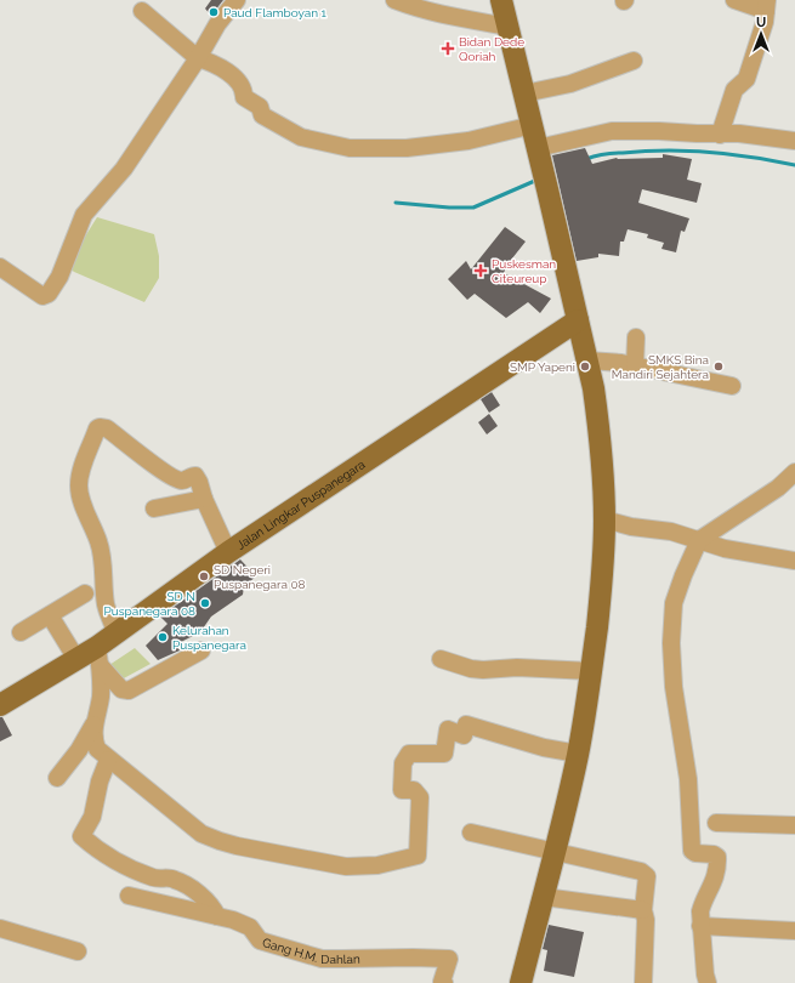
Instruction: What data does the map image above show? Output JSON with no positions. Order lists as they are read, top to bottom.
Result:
{
  "streets": {
    "main road": ["Jalan Lingkar Puspanegara"],
    "street": ["Gang H.M. Dahlan"]
  },
  "places": {
    "other": [
      "Paud Flamboyan 1",
      "SMP Yapeni",
      "SMKS Bina Mandiri Sejahtera",
      "SD Negeri Puspanegara 08",
      "SD N Puspanegara 08",
      "Kelurahan Puspanegara"
    ],
    "health": ["Bidan Dede Qoriah", "Puskesman Citeureup"]
  },
  "north": "top"
}
